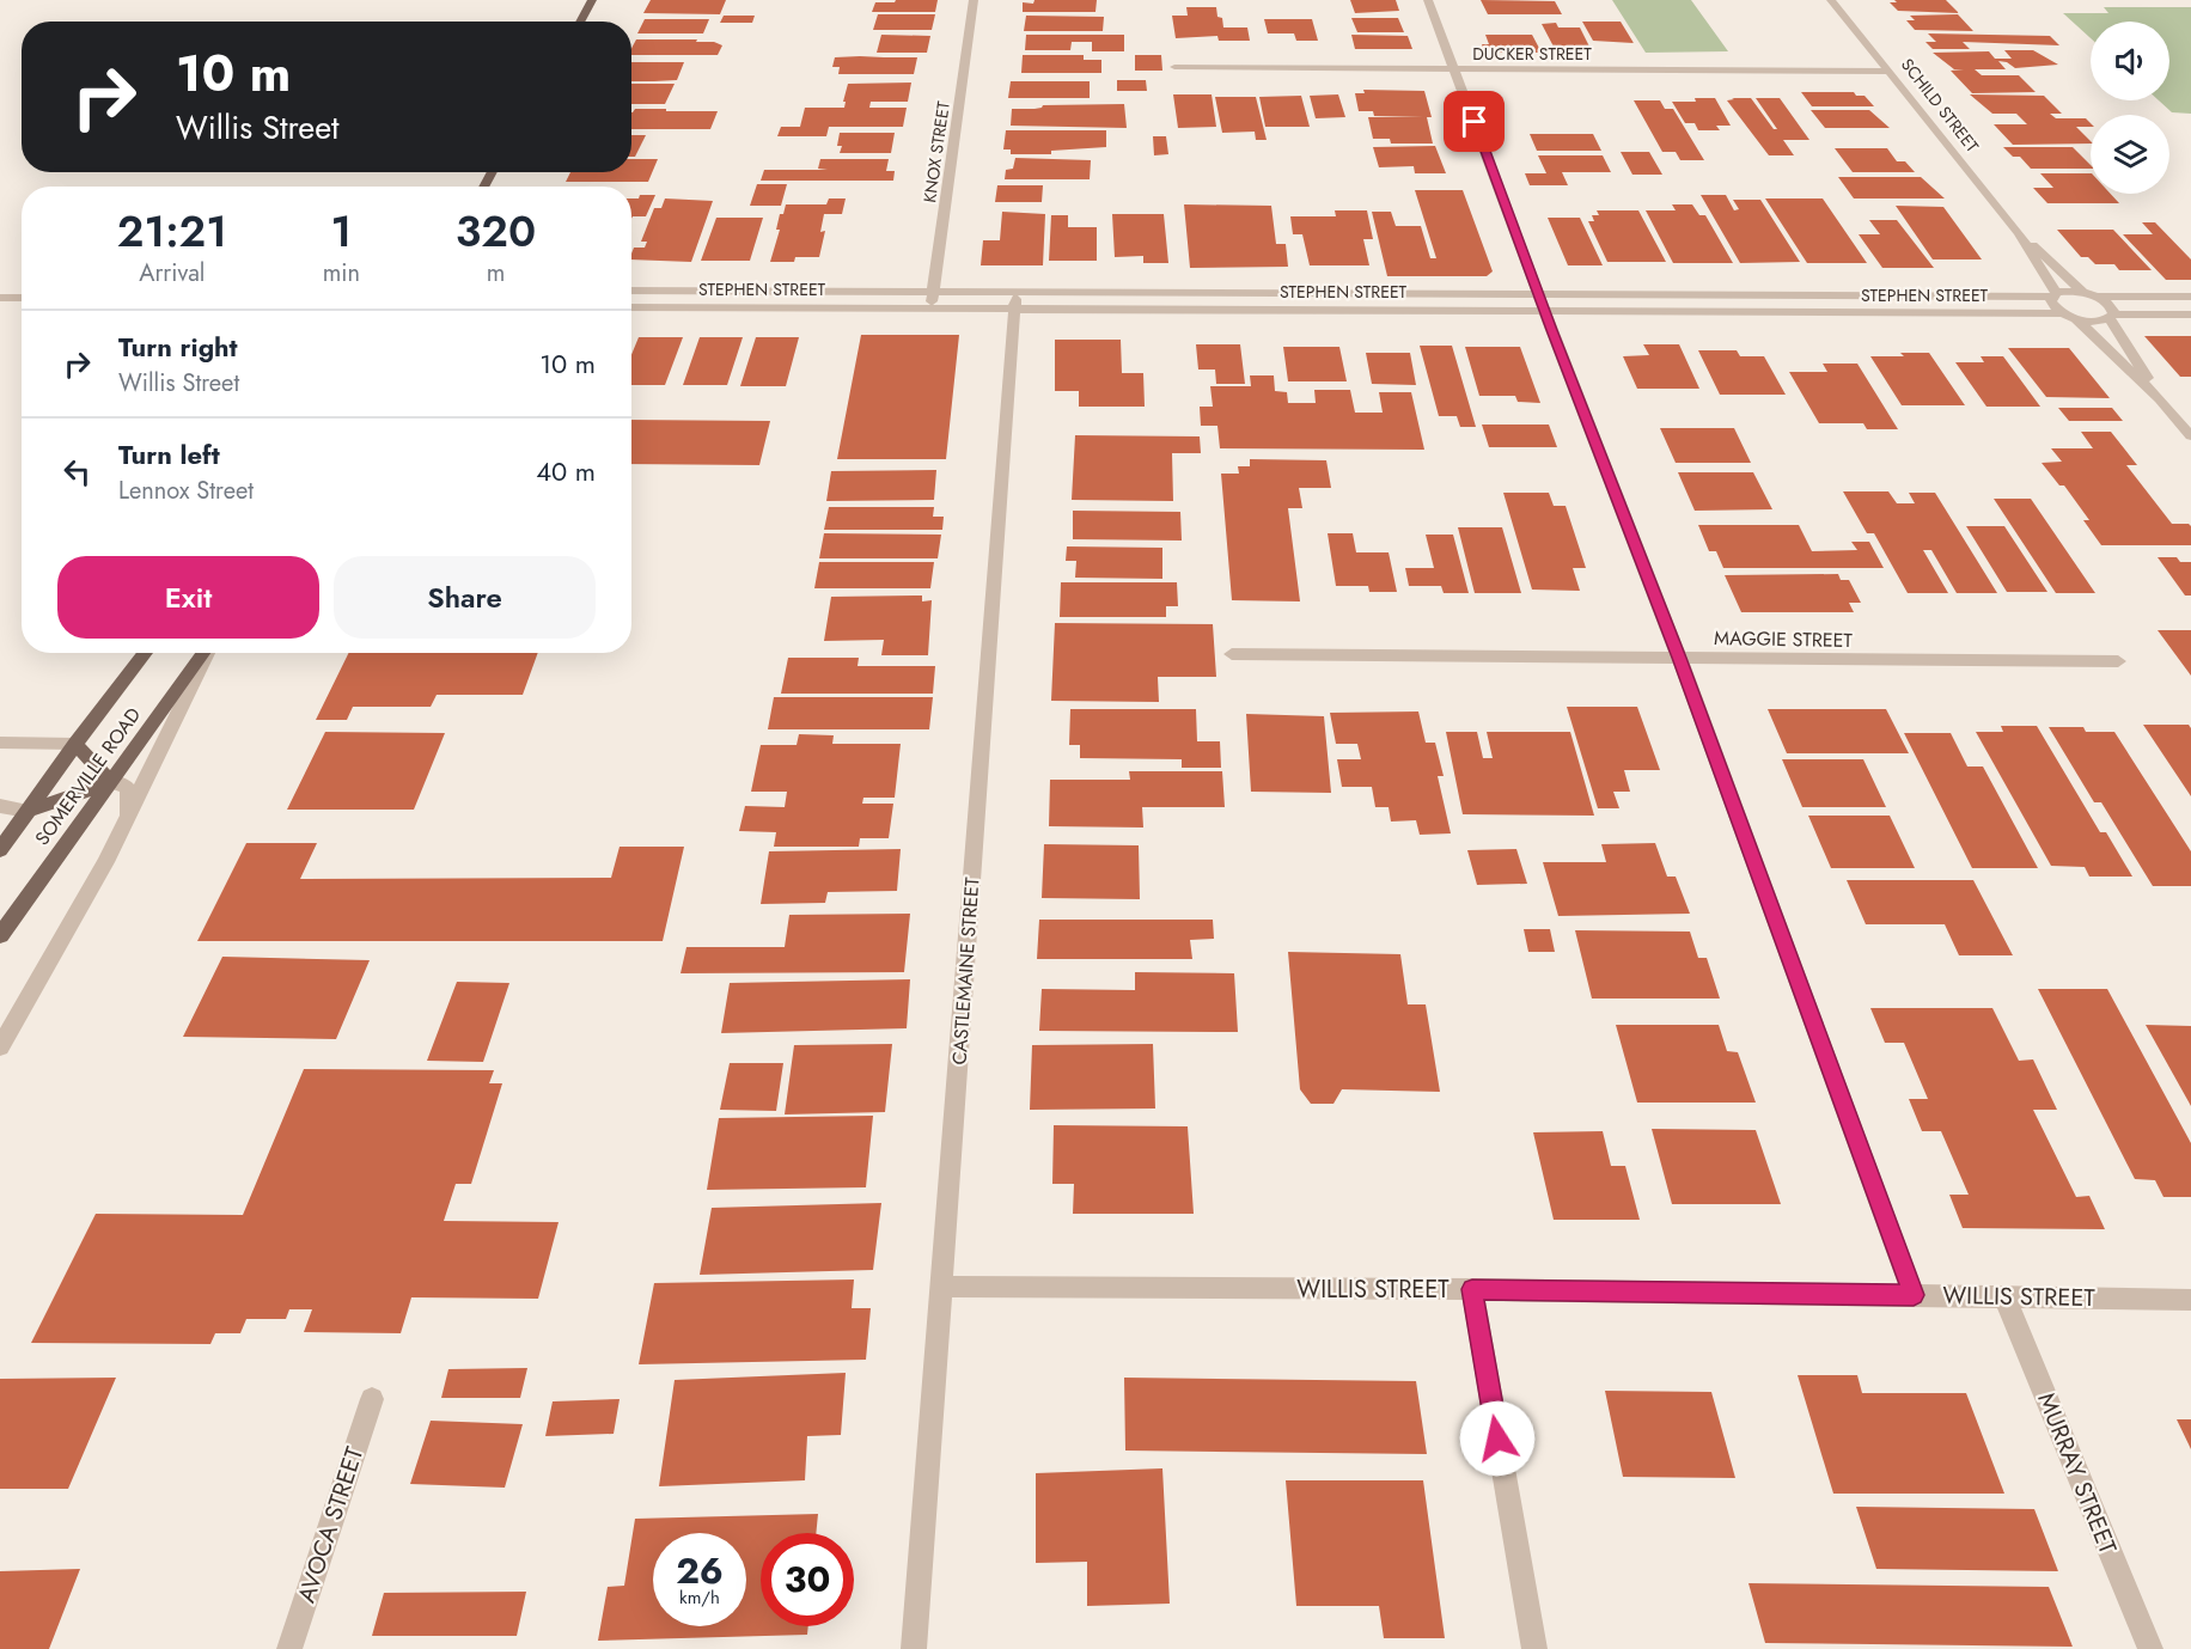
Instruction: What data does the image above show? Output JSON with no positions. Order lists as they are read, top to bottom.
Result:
{
  "streets": {
    "main road": ["SOMERVILLE ROAD"],
    "street": [
      "DUCKER STREET",
      "SCHILD STREET",
      "KNOX STREET",
      "STEPHEN STREET",
      "MAGGIE STREET",
      "CASTLEMAINE STREET",
      "WILLIS STREET",
      "MURRAY STREET",
      "AVOCA STREET"
    ]
  },
  "crossings": [
    ["DUCKER STREET", "SCHILD STREET"],
    ["SCHILD STREET", "STEPHEN STREET"],
    ["KNOX STREET", "STEPHEN STREET"],
    ["STEPHEN STREET", "CASTLEMAINE STREET"],
    ["CASTLEMAINE STREET", "WILLIS STREET"],
    ["WILLIS STREET", "MURRAY STREET"]
  ],
  "page": {
    "turn": ["10 m", "Willis Street"],
    "eta": [
      "21:21",
      "Arrival",
      "1",
      "min",
      "320",
      "m"
    ],
    "list": [
      {
        "name": "Turn right",
        "note": "Willis Street",
        "value": "10 m"
      },
      {
        "name": "Turn left",
        "note": "Lennox Street",
        "value": "40 m"
      }
    ],
    "buttons": ["Exit", "Share"],
    "speed": "26 km/h",
    "limit": "30"
  }
}
